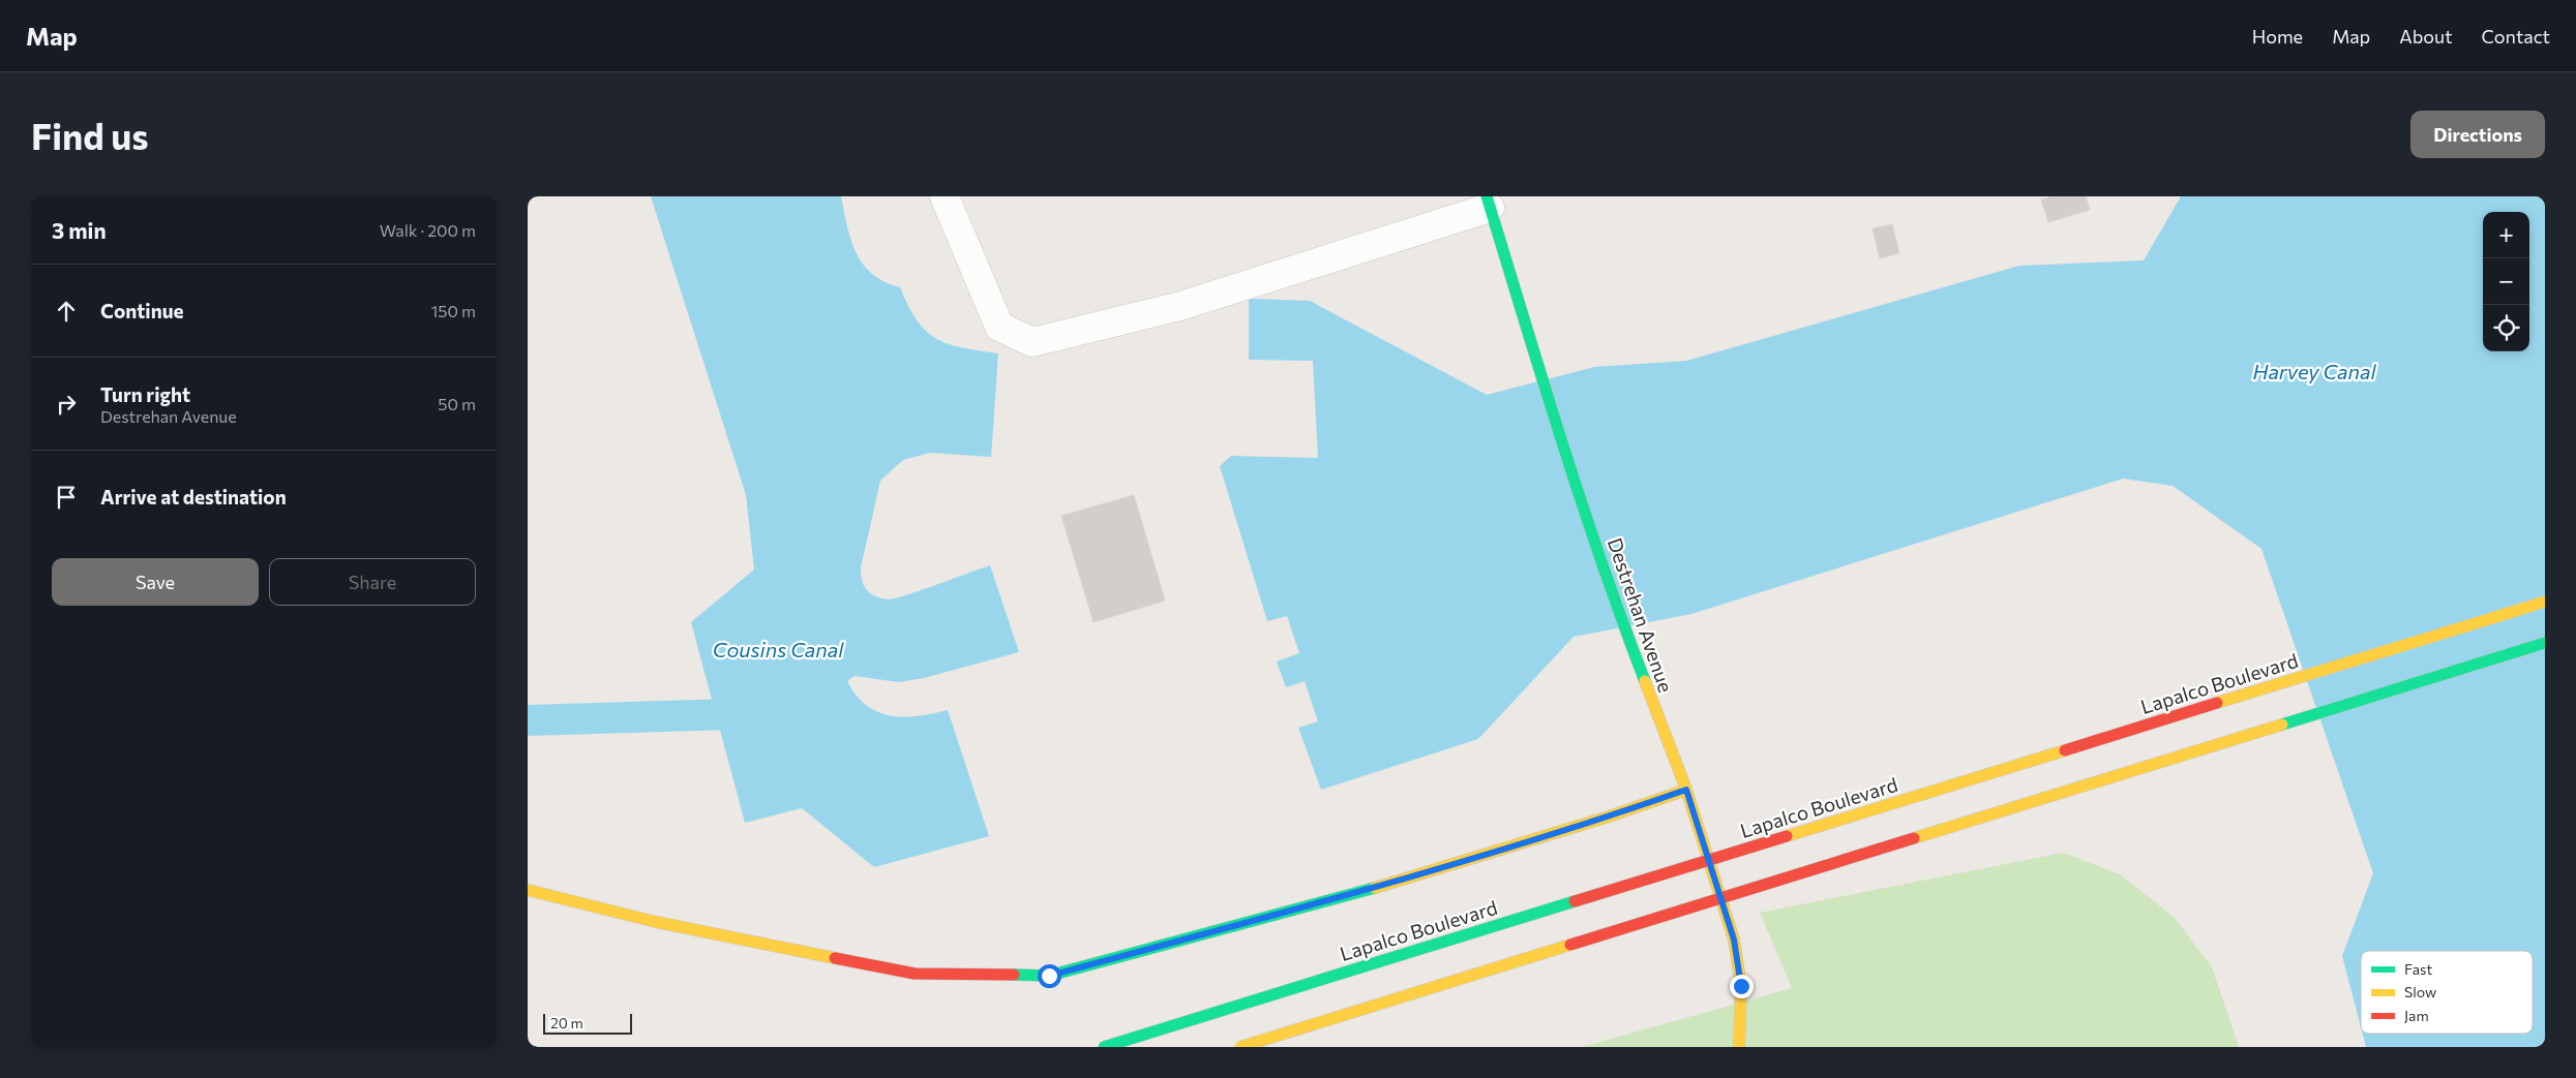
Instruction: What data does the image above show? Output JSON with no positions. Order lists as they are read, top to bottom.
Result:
{
  "streets": {
    "main road": ["Destrehan Avenue", "Lapalco Boulevard"]
  },
  "water": ["Harvey Canal", "Cousins Canal"],
  "legend": ["Fast", "Slow", "Jam"],
  "scale_bar": "20 m",
  "page": {
    "header": "Map",
    "nav": [
      "Home",
      "Map",
      "About",
      "Contact"
    ],
    "buttons": [
      "Directions",
      ["Save", "Share"]
    ],
    "title": "Find us",
    "heading": ["3 min", "Walk · 200 m"],
    "map_buttons": ["+", "−"],
    "list": [
      ["Continue", "150 m"],
      ["Turn right", "Destrehan Avenue", "50 m"],
      "Arrive at destination"
    ],
    "scale": "20 m"
  }
}
